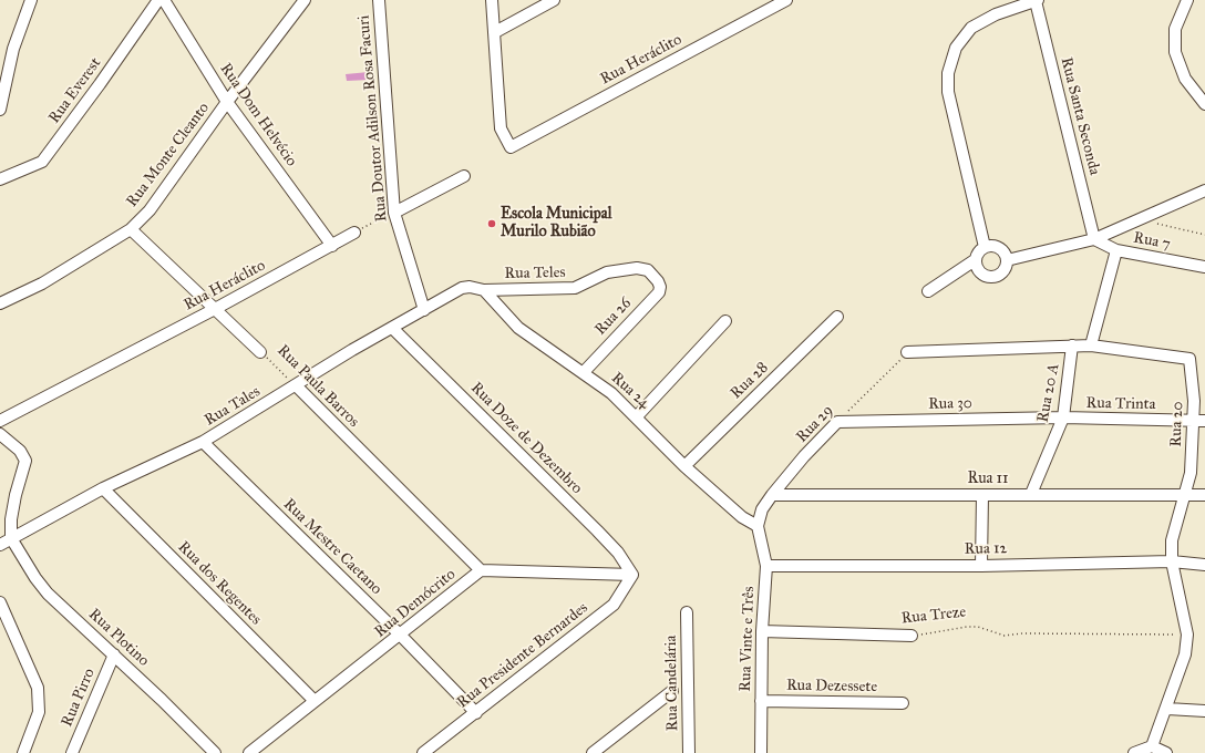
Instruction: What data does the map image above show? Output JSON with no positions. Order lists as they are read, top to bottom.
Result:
{
  "streets": {
    "street": [
      "Rua Heráclito",
      "Rua Everest",
      "Rua Dom Helvécio",
      "Rua Santa Seconda",
      "Rua Doutor Adilson Rosa Facuri",
      "Rua Monte Cleanto",
      "Rua 7",
      "Rua Teles",
      "Rua 26",
      "Rua 28",
      "Rua Paula Barros",
      "Rua 24",
      "Rua 20 A",
      "Rua 30",
      "Rua Trinta",
      "Rua Tales",
      "Rua 29",
      "Rua 20",
      "Rua Doze de Dezembro",
      "Rua 11",
      "Rua Mestre Caetano",
      "Rua 12",
      "Rua dos Regentes",
      "Rua Demócrito",
      "Rua Treze",
      "Rua Plotino",
      "Rua Vinte e Três",
      "Rua Presidente Bernardes",
      "Rua Candelária",
      "Rua Dezessete",
      "Rua Pirro"
    ]
  },
  "crossings": [
    ["Rua Heráclito", "Rua Dom Helvécio"],
    ["Rua Heráclito", "Rua Paula Barros"],
    ["Rua Dom Helvécio", "Rua Monte Cleanto"],
    ["Rua Santa Seconda", "Rua 7"],
    ["Rua Doutor Adilson Rosa Facuri", "Rua Tales"],
    ["Rua Monte Cleanto", "Rua Paula Barros"],
    ["Rua Teles", "Rua 26"],
    ["Rua Teles", "Rua 24"],
    ["Rua Teles", "Rua Tales"],
    ["Rua 26", "Rua 24"],
    ["Rua 28", "Rua 24"],
    ["Rua Paula Barros", "Rua Tales"],
    ["Rua Paula Barros", "Rua Demócrito"],
    ["Rua 24", "Rua Tales"],
    ["Rua 24", "Rua 29"],
    ["Rua 24", "Rua Vinte e Três"],
    ["Rua 20 A", "Rua 30"],
    ["Rua 20 A", "Rua Trinta"],
    ["Rua 20 A", "Rua 20"],
    ["Rua 20 A", "Rua 11"],
    ["Rua 30", "Rua Trinta"],
    ["Rua 30", "Rua 29"],
    ["Rua Trinta", "Rua 20"],
    ["Rua Tales", "Rua Doze de Dezembro"],
    ["Rua Tales", "Rua Mestre Caetano"],
    ["Rua Tales", "Rua dos Regentes"],
    ["Rua Tales", "Rua Plotino"],
    ["Rua 29", "Rua 20"],
    ["Rua 29", "Rua 11"],
    ["Rua 29", "Rua Vinte e Três"],
    ["Rua 20", "Rua 11"],
    ["Rua 20", "Rua 12"],
    ["Rua 20", "Rua Treze"],
    ["Rua Doze de Dezembro", "Rua Presidente Bernardes"],
    ["Rua Mestre Caetano", "Rua Demócrito"],
    ["Rua Mestre Caetano", "Rua Presidente Bernardes"],
    ["Rua 12", "Rua Vinte e Três"],
    ["Rua dos Regentes", "Rua Demócrito"],
    ["Rua Treze", "Rua Vinte e Três"],
    ["Rua Plotino", "Rua Pirro"],
    ["Rua Vinte e Três", "Rua Dezessete"]
  ],
  "places": ["Escola Municipal Murilo Rubião"]
}
